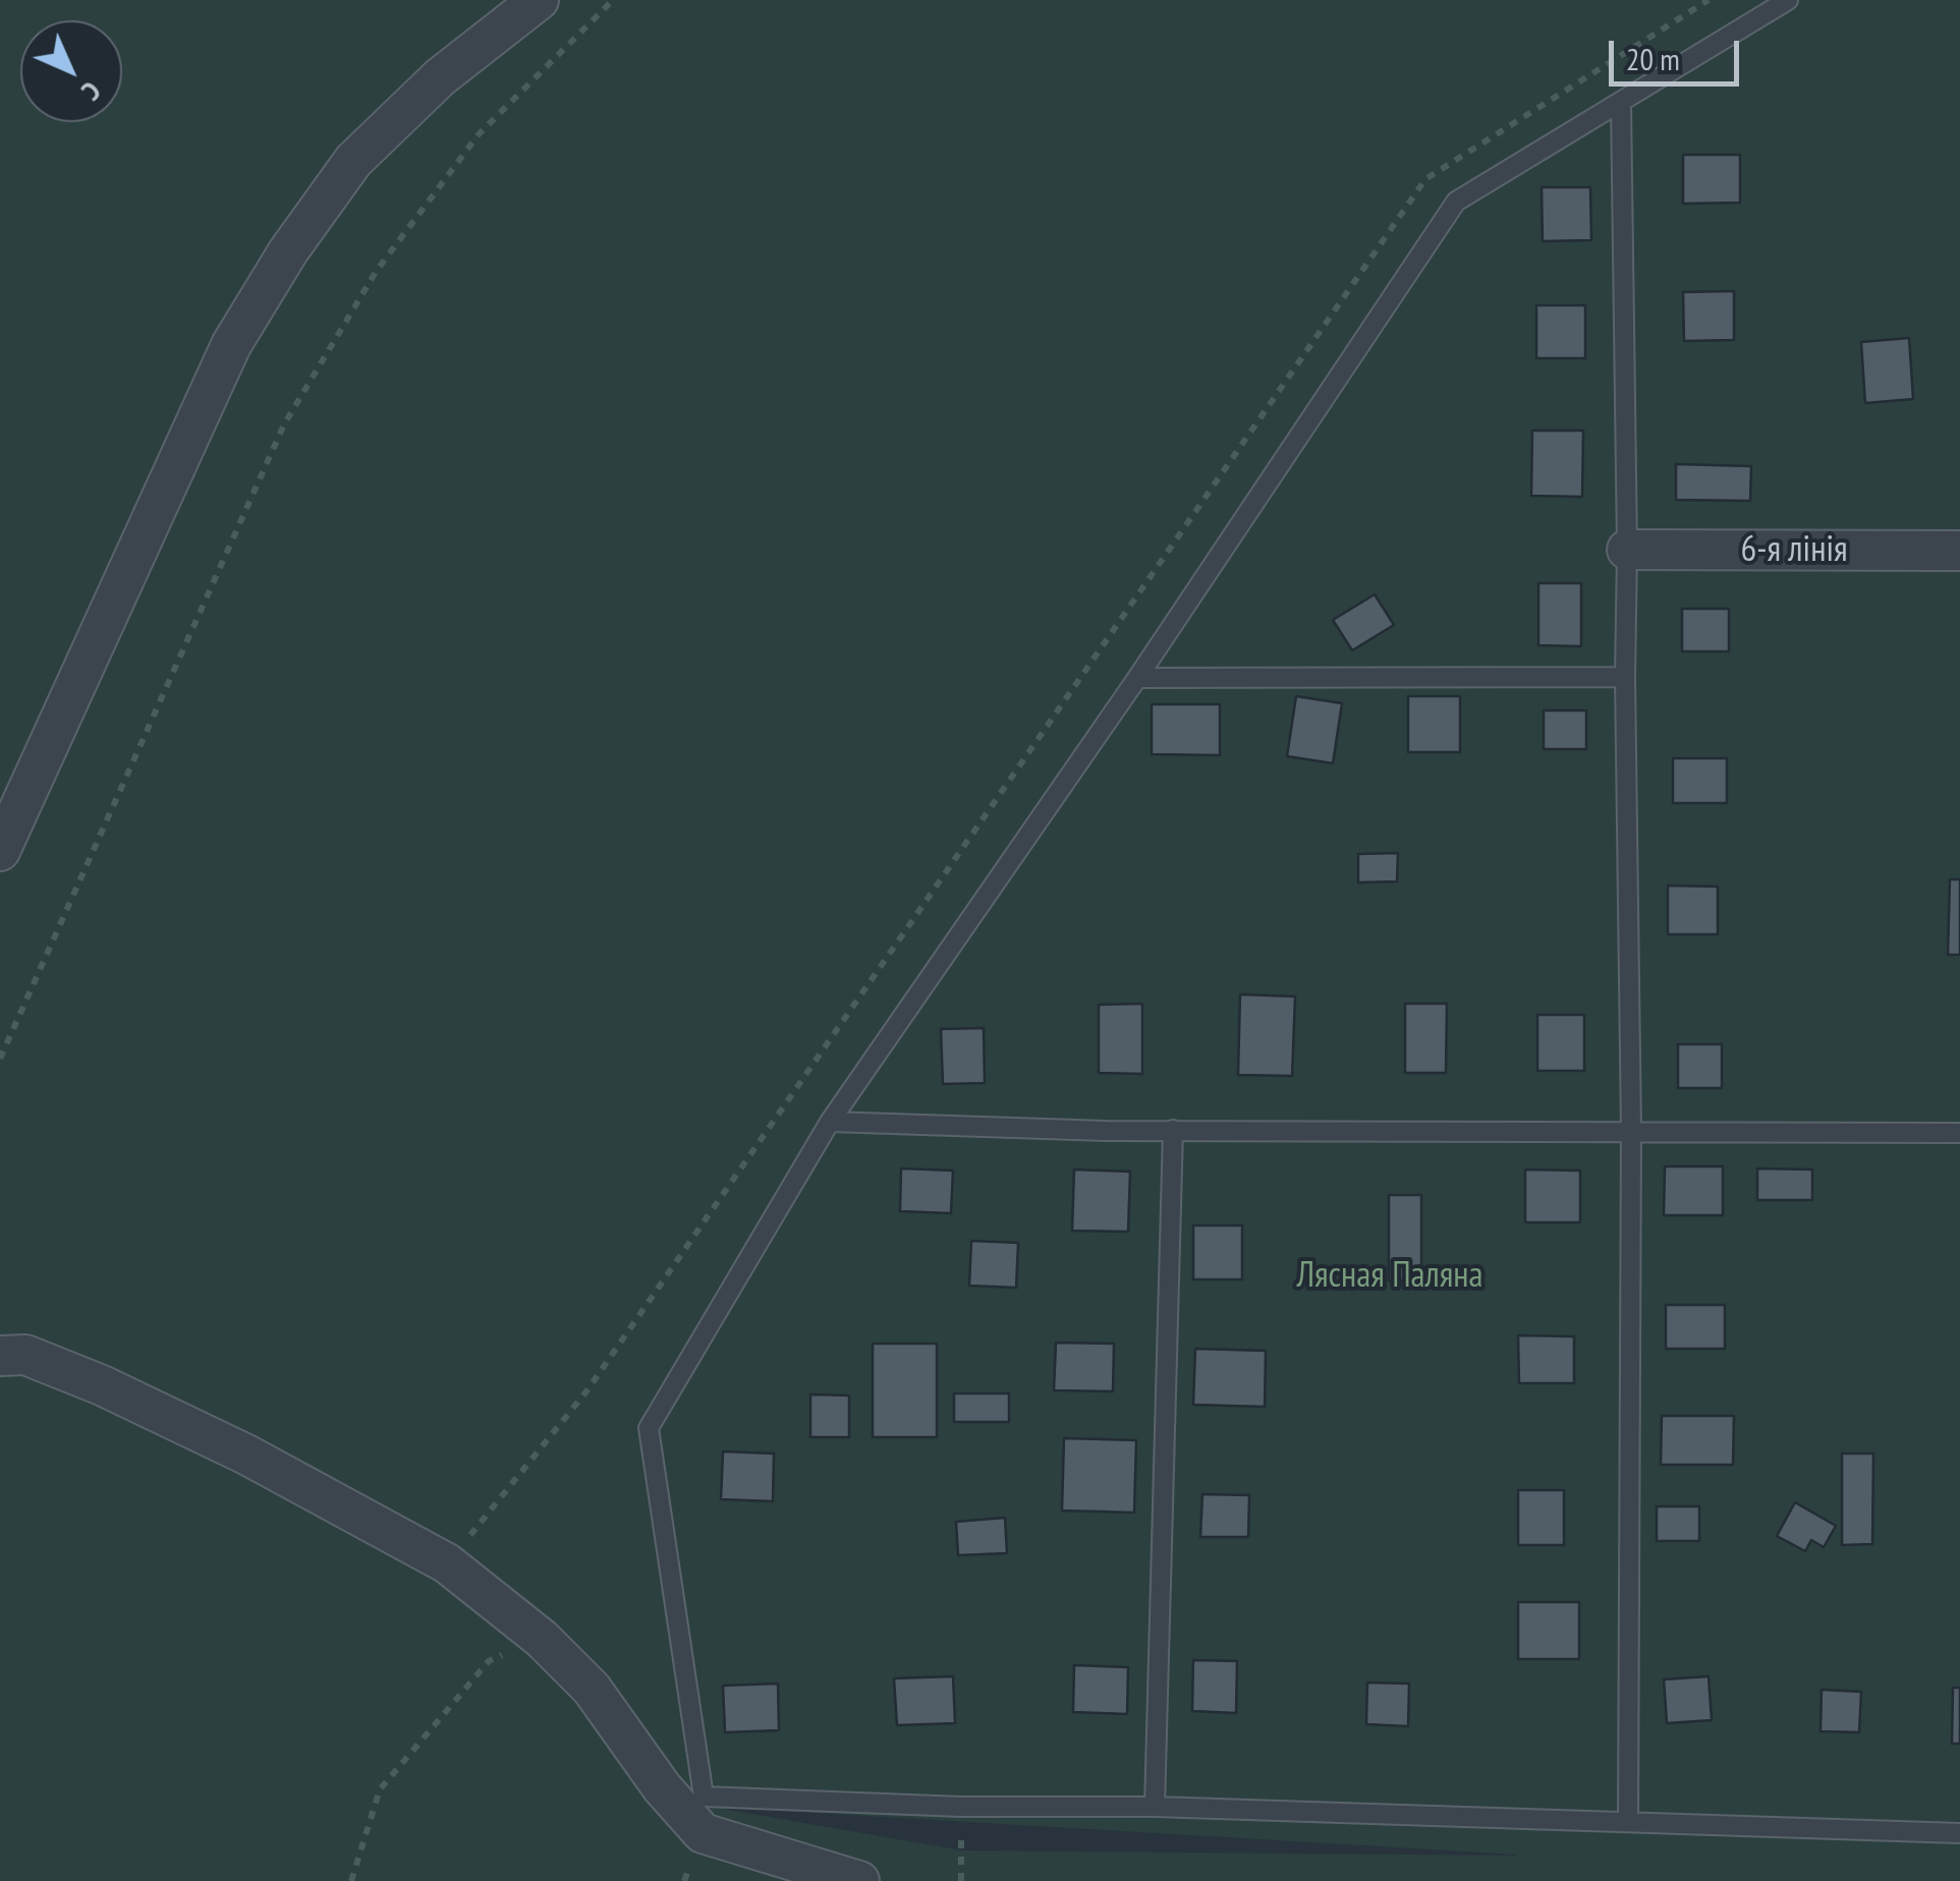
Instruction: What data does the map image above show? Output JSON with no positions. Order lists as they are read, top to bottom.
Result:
{
  "streets": {
    "street": ["6-я лінія"]
  },
  "parks": ["Лясная Паляна"],
  "scale_bar": "20 m",
  "north": "bottom right"
}
